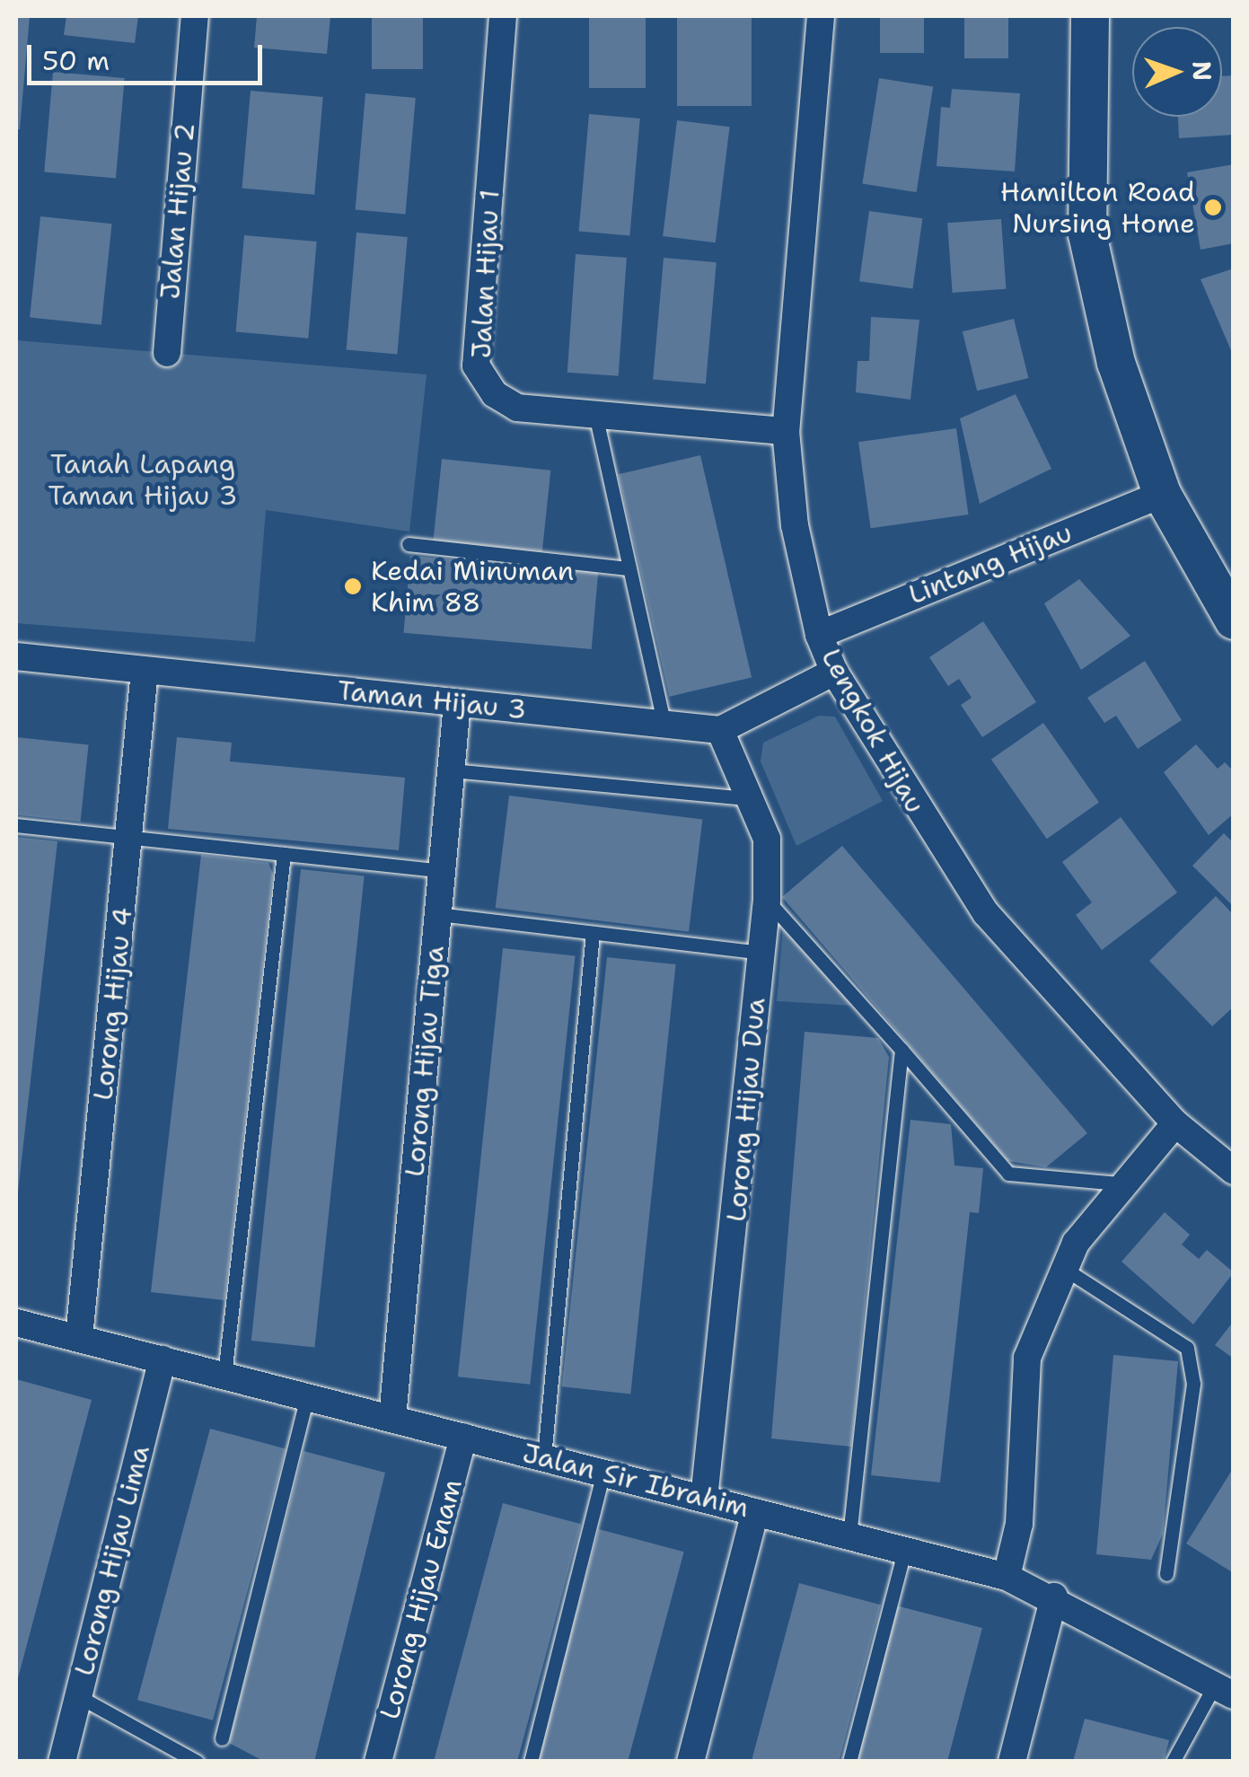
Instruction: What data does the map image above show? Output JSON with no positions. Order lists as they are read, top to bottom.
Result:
{
  "streets": {
    "street": [
      "Jalan Hijau 2",
      "Jalan Hijau 1",
      "Lintang Hijau",
      "Taman Hijau 3",
      "Lengkok Hijau",
      "Lorong Hijau 4",
      "Lorong Hijau Tiga",
      "Lorong Hijau Dua",
      "Jalan Sir Ibrahim",
      "Lorong Hijau Lima",
      "Lorong Hijau Enam"
    ]
  },
  "crossings": [
    ["Jalan Hijau 1", "Lengkok Hijau"],
    ["Lintang Hijau", "Lengkok Hijau"],
    ["Taman Hijau 3", "Lorong Hijau 4"],
    ["Taman Hijau 3", "Lorong Hijau Tiga"],
    ["Taman Hijau 3", "Lorong Hijau Dua"],
    ["Lorong Hijau 4", "Jalan Sir Ibrahim"],
    ["Lorong Hijau Tiga", "Jalan Sir Ibrahim"],
    ["Lorong Hijau Dua", "Jalan Sir Ibrahim"],
    ["Jalan Sir Ibrahim", "Lorong Hijau Lima"],
    ["Jalan Sir Ibrahim", "Lorong Hijau Enam"]
  ],
  "parks": ["Tanah Lapang Taman Hijau 3"],
  "places": ["Hamilton Road Nursing Home", "Kedai Minuman Khim 88"],
  "scale_bar": "50 m",
  "north": "right"
}
